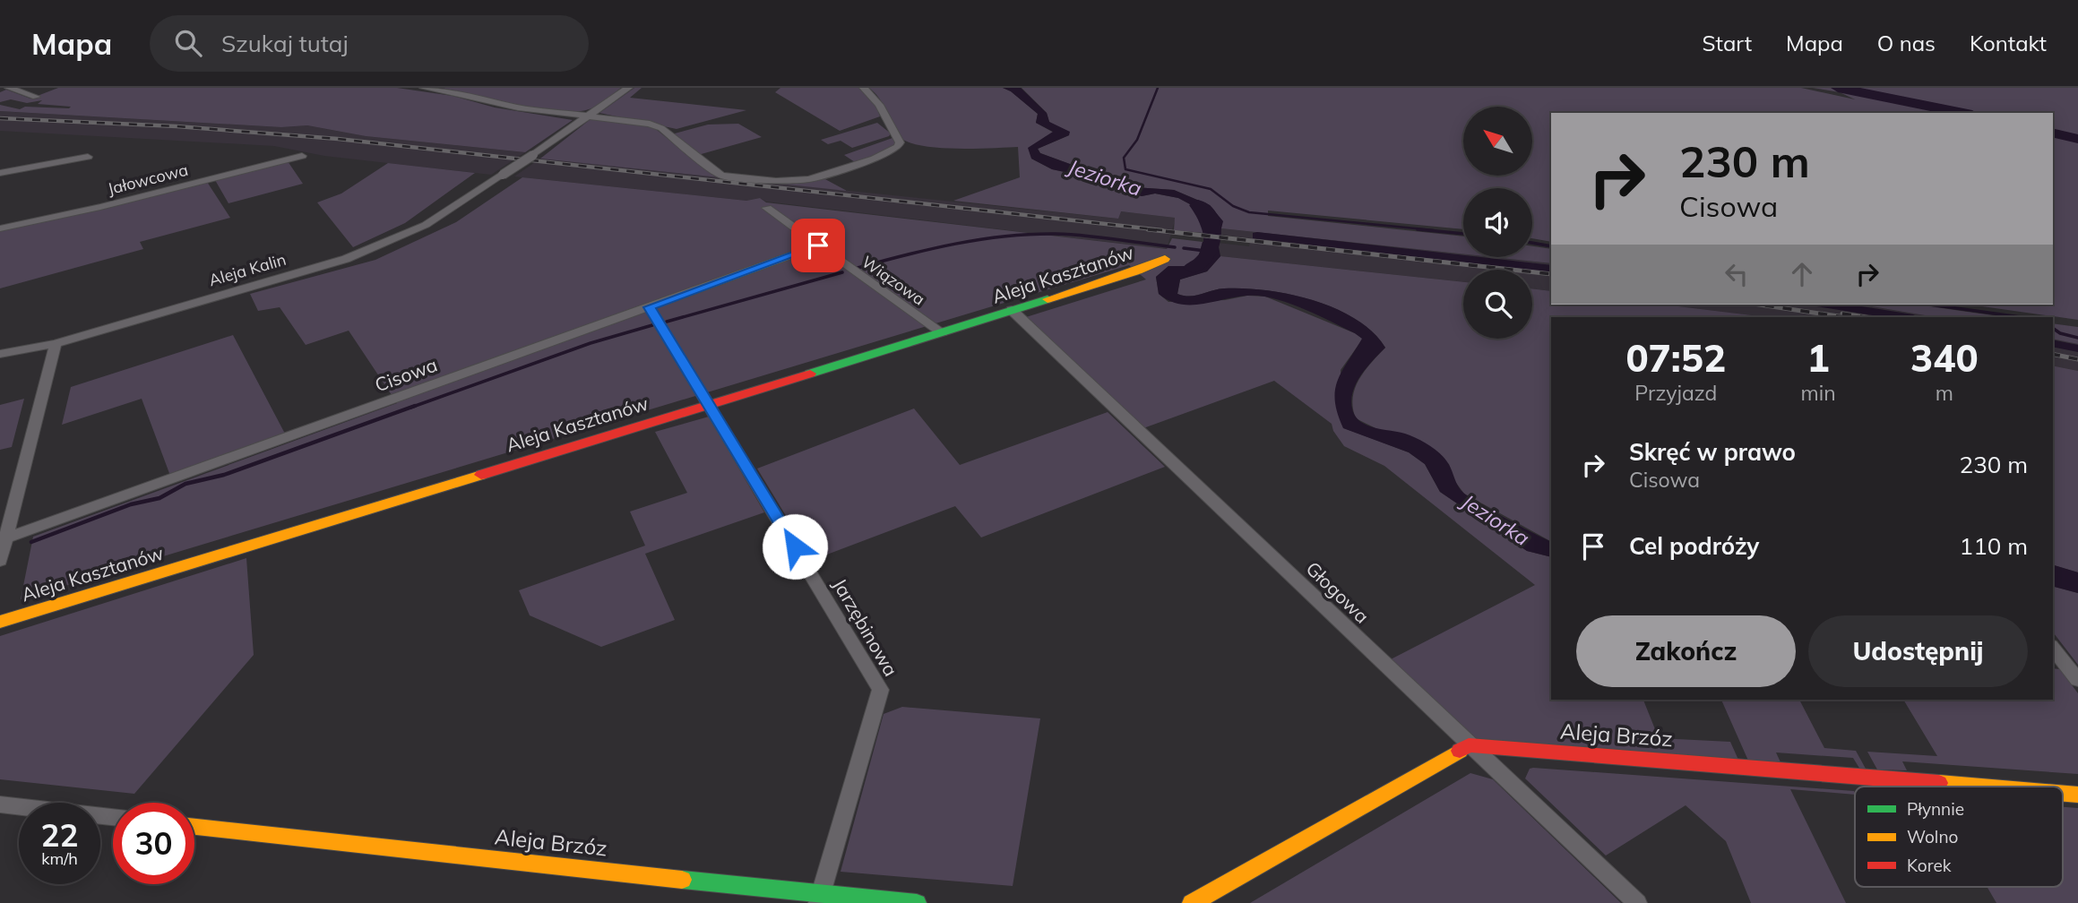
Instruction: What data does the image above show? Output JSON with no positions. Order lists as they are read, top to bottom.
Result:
{
  "streets": {
    "street": [
      "Jałowcowa",
      "Aleja Kalin",
      "Aleja Kasztanów",
      "Wiązowa",
      "Cisowa",
      "Głogowa",
      "Jarzębinowa",
      "Aleja Brzóz"
    ]
  },
  "crossings": [
    ["Aleja Kasztanów", "Wiązowa"],
    ["Aleja Kasztanów", "Głogowa"],
    ["Aleja Kasztanów", "Jarzębinowa"],
    ["Wiązowa", "Cisowa"],
    ["Cisowa", "Jarzębinowa"],
    ["Głogowa", "Aleja Brzóz"],
    ["Jarzębinowa", "Aleja Brzóz"]
  ],
  "water": ["Jeziorka"],
  "legend": ["Płynnie", "Wolno", "Korek"],
  "north": "top left",
  "page": {
    "header": "Mapa",
    "search": "Szukaj tutaj",
    "nav": [
      "Start",
      "Mapa",
      "O nas",
      "Kontakt"
    ],
    "turn": ["230 m", "Cisowa"],
    "eta": [
      "07:52",
      "Przyjazd",
      "1",
      "min",
      "340",
      "m"
    ],
    "list": [
      {
        "name": "Skręć w prawo",
        "note": "Cisowa",
        "value": "230 m"
      },
      {
        "name": "Cel podróży",
        "value": "110 m"
      }
    ],
    "buttons": ["Zakończ", "Udostępnij"],
    "speed": "22 km/h",
    "limit": "30"
  }
}
